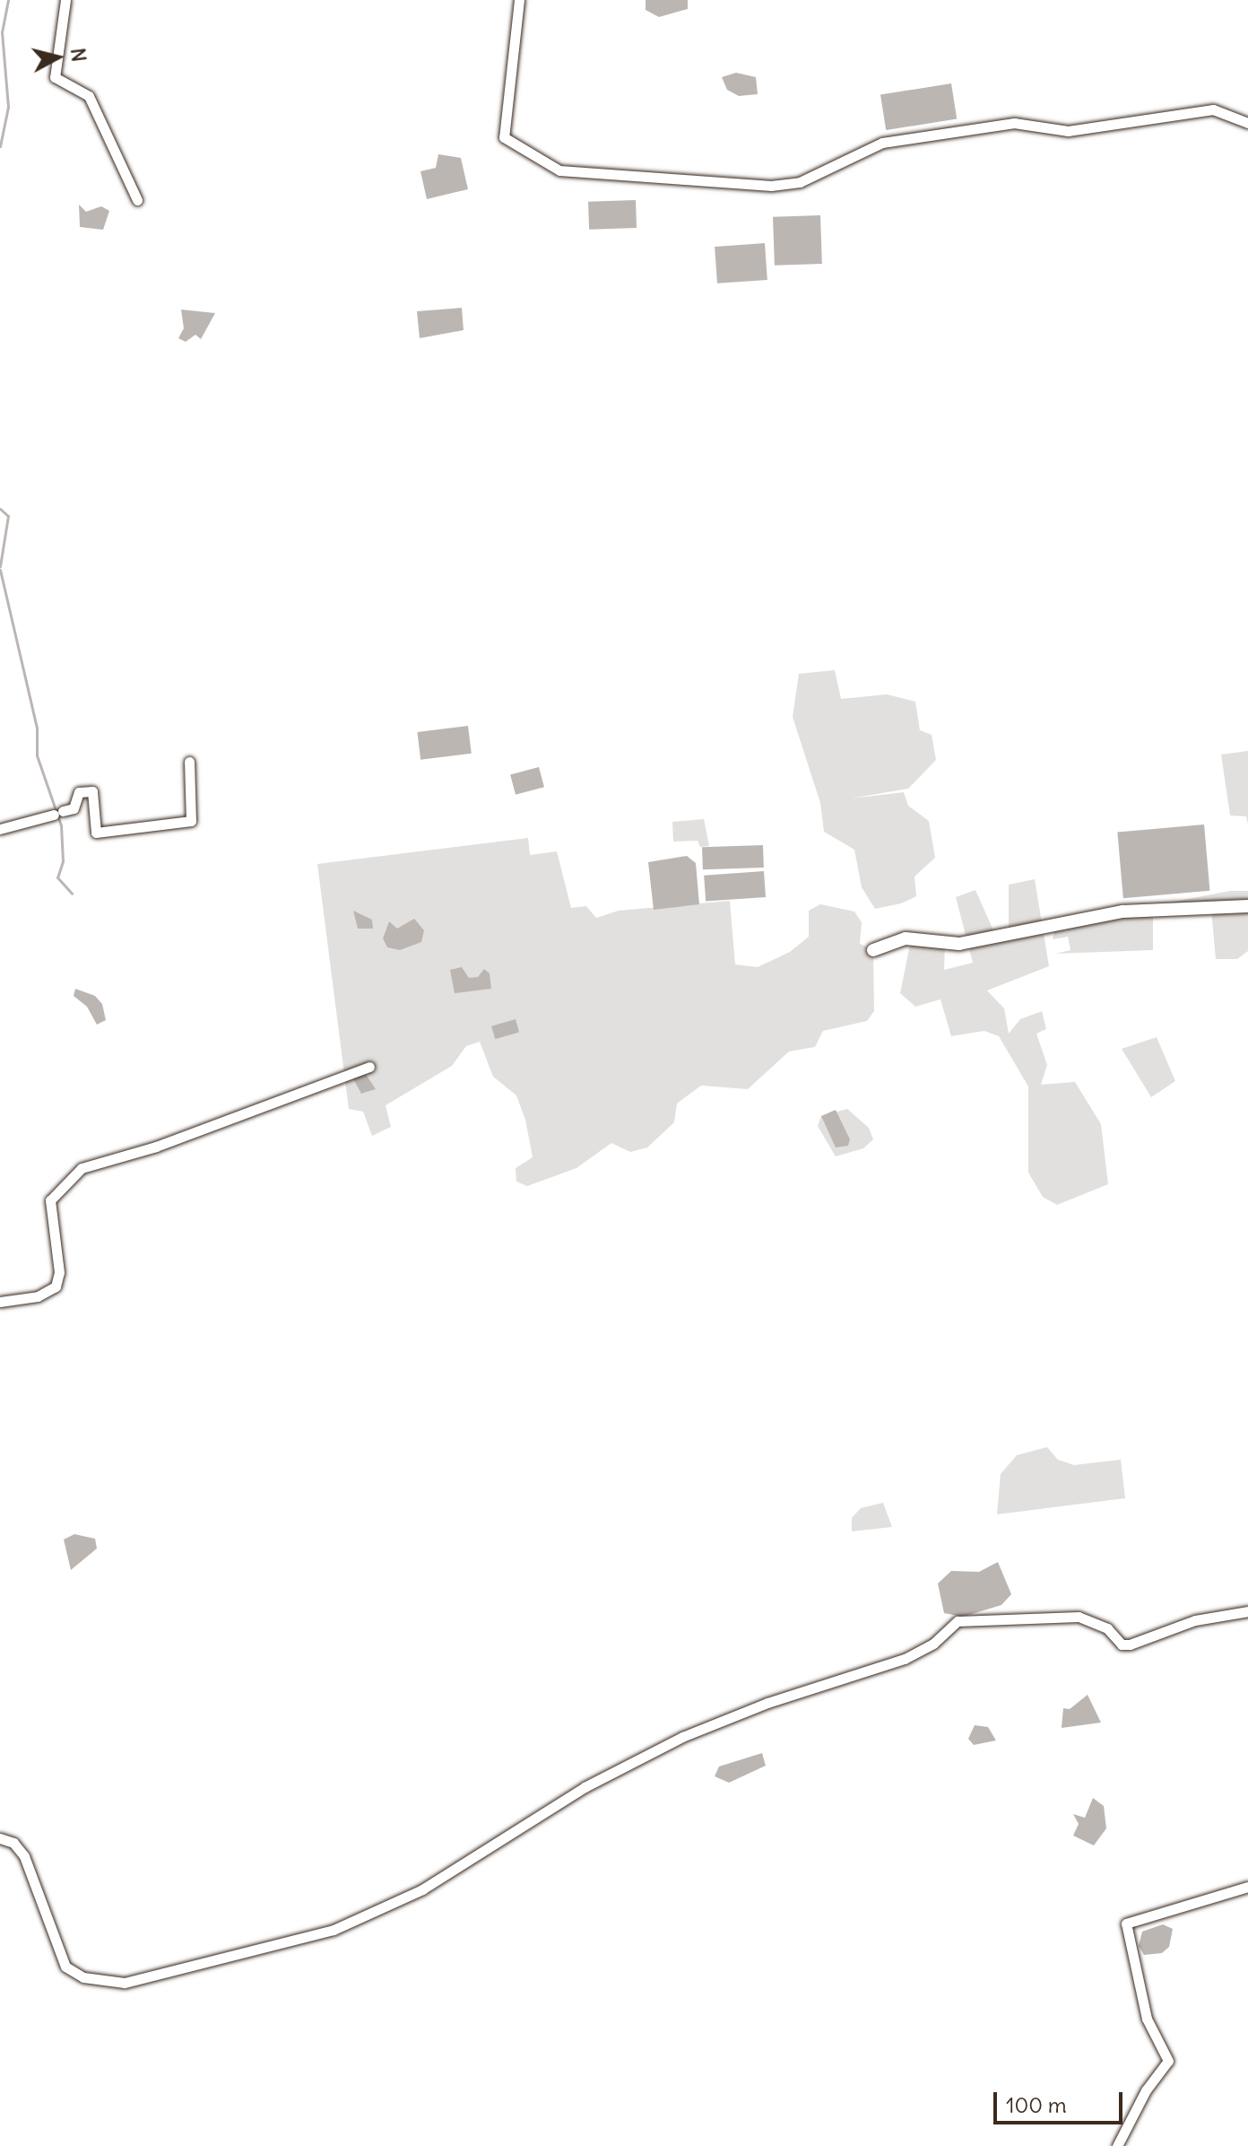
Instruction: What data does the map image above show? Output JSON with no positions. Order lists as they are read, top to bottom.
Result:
{
  "scale_bar": "100 m",
  "north": "right"
}
